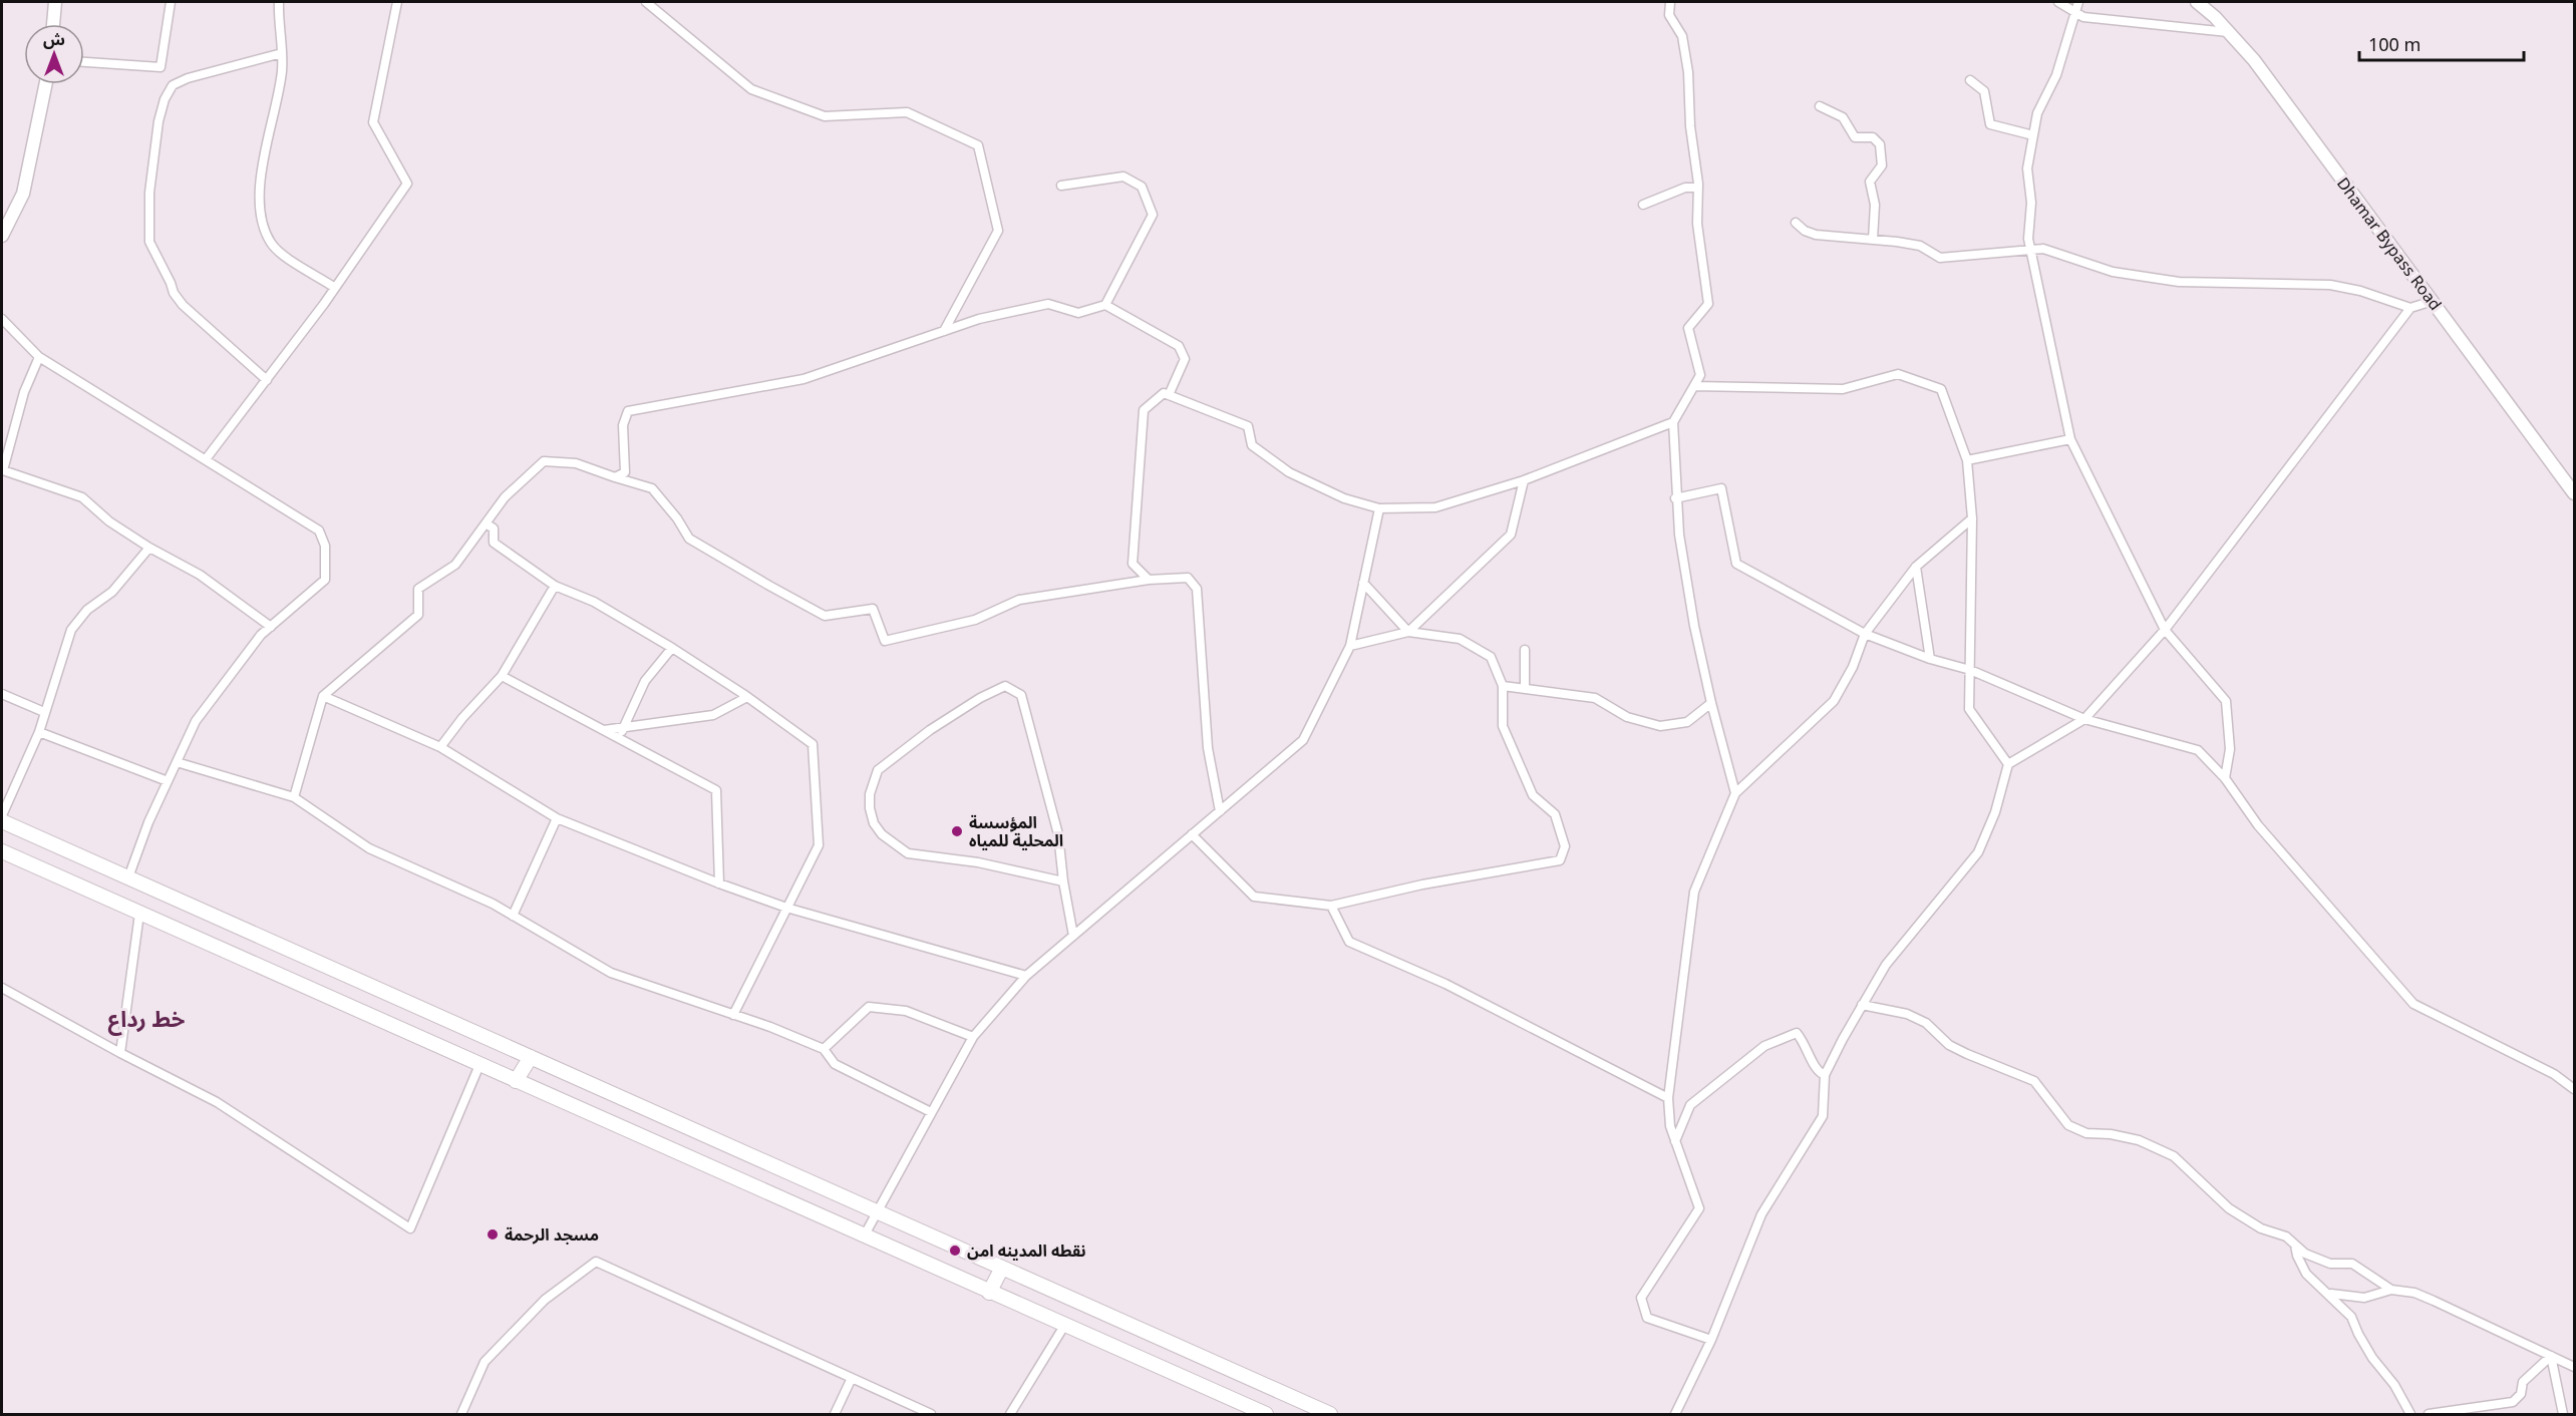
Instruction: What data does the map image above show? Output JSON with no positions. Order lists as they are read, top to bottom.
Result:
{
  "streets": {
    "main road": ["Dhamar Bypass Road"]
  },
  "districts": ["خط رداع"],
  "places": ["المؤسسة المحلية للمياه", "مسجد الرحمة", "نقطه المدينه امن"],
  "scale_bar": "100 m",
  "north": "top"
}
